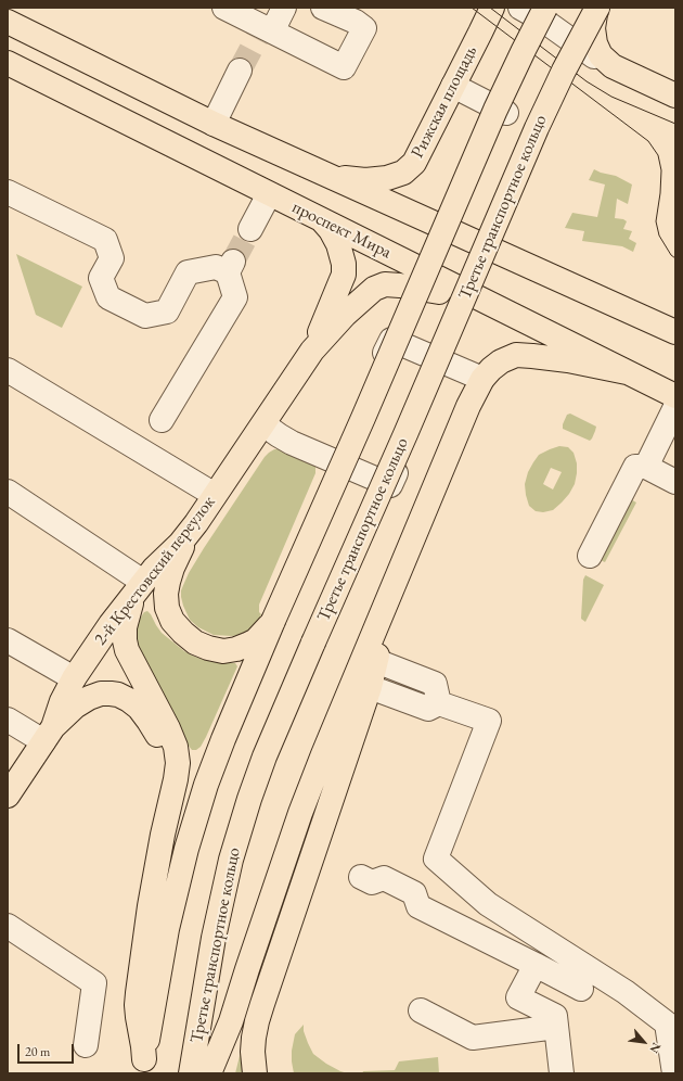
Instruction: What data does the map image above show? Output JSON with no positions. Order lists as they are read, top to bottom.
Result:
{
  "streets": {
    "main road": [
      "Рижская площадь",
      "Третье транспортное кольцо",
      "проспект Мира",
      "2-й Крестовский переулок"
    ]
  },
  "crossings": [
    ["проспект Мира", "2-й Крестовский переулок"]
  ],
  "scale_bar": "20 m",
  "north": "bottom right"
}
